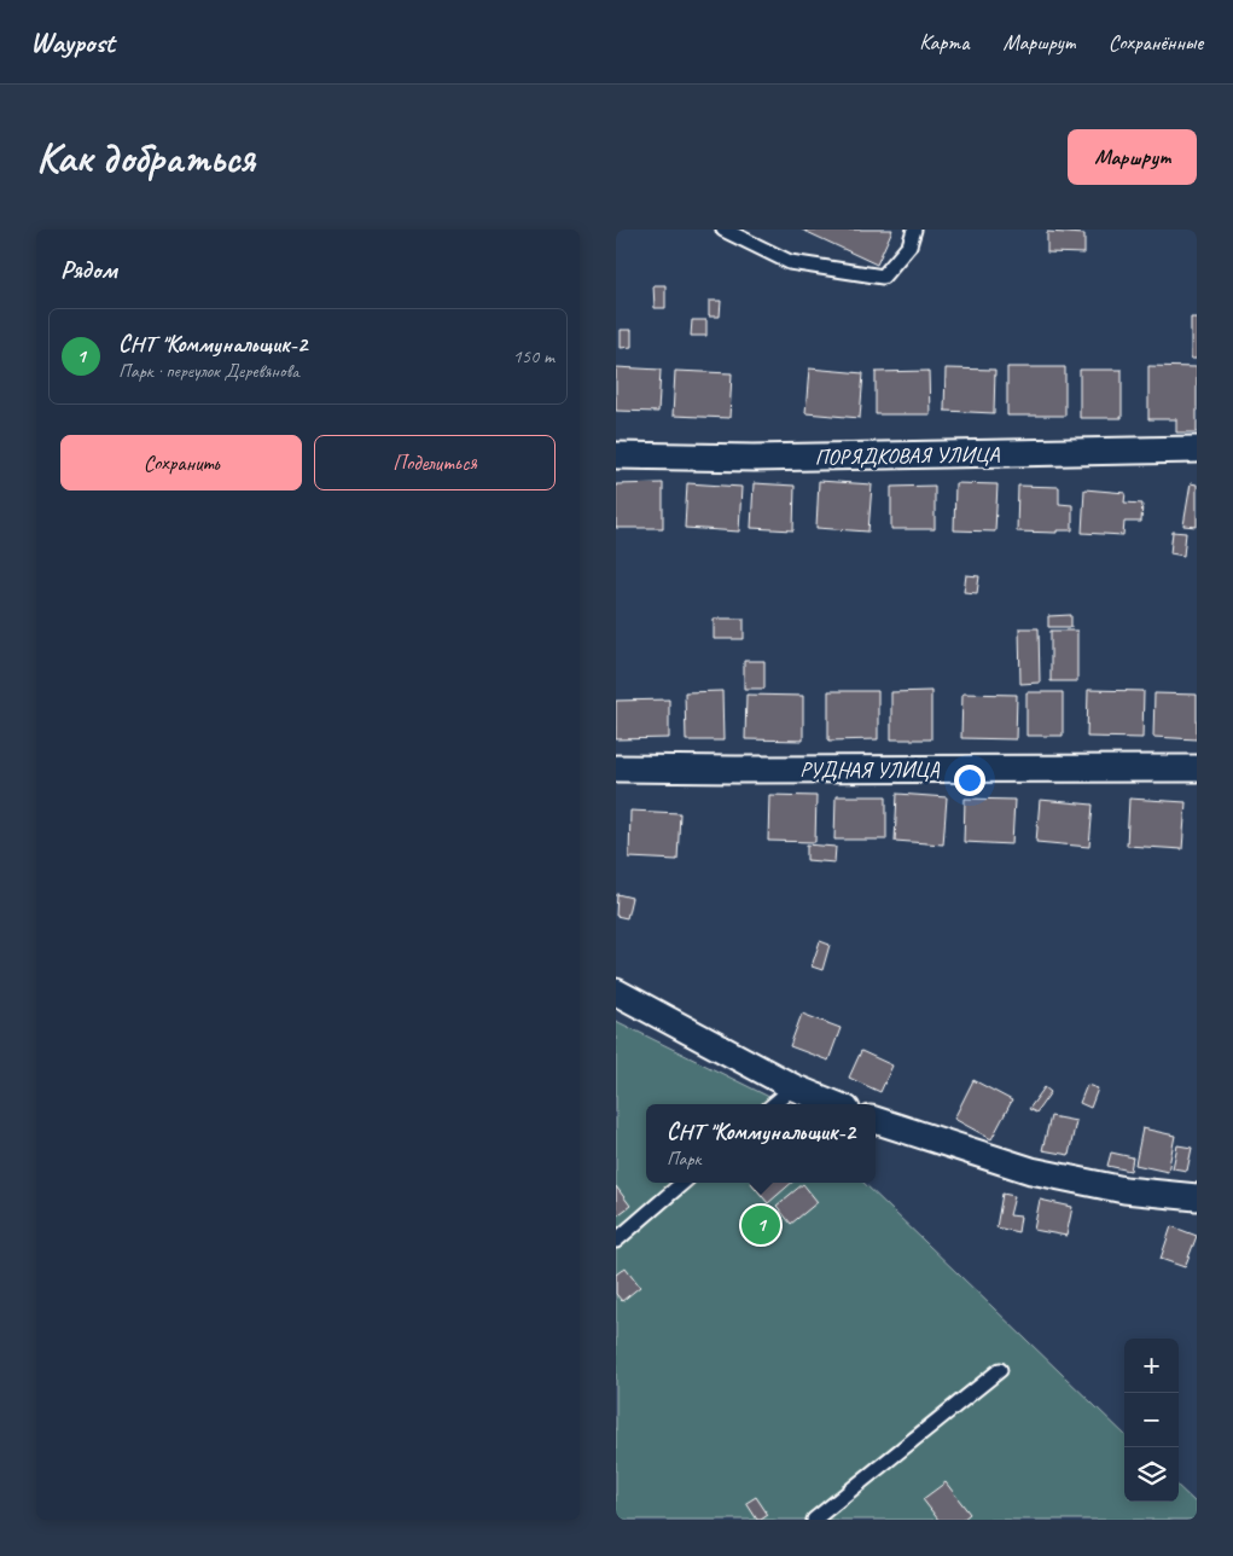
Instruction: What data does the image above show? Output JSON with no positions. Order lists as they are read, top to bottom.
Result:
{
  "streets": {
    "street": ["ПОРЯДКОВАЯ УЛИЦА", "РУДНАЯ УЛИЦА"]
  },
  "page": {
    "header": "Waypost",
    "nav": ["Карта", "Маршрут", "Сохранённые"],
    "buttons": [
      "Маршрут",
      ["Сохранить", "Поделиться"]
    ],
    "title": "Как добраться",
    "heading": "Рядом",
    "list": [
      {
        "mark": "1",
        "name": "СНТ \"Коммунальщик-2",
        "note": "Парк · переулок Деревянова",
        "value": "150 m"
      }
    ],
    "popup": ["СНТ \"Коммунальщик-2", "Парк"],
    "pins": "1",
    "map_buttons": ["+", "−"]
  }
}
